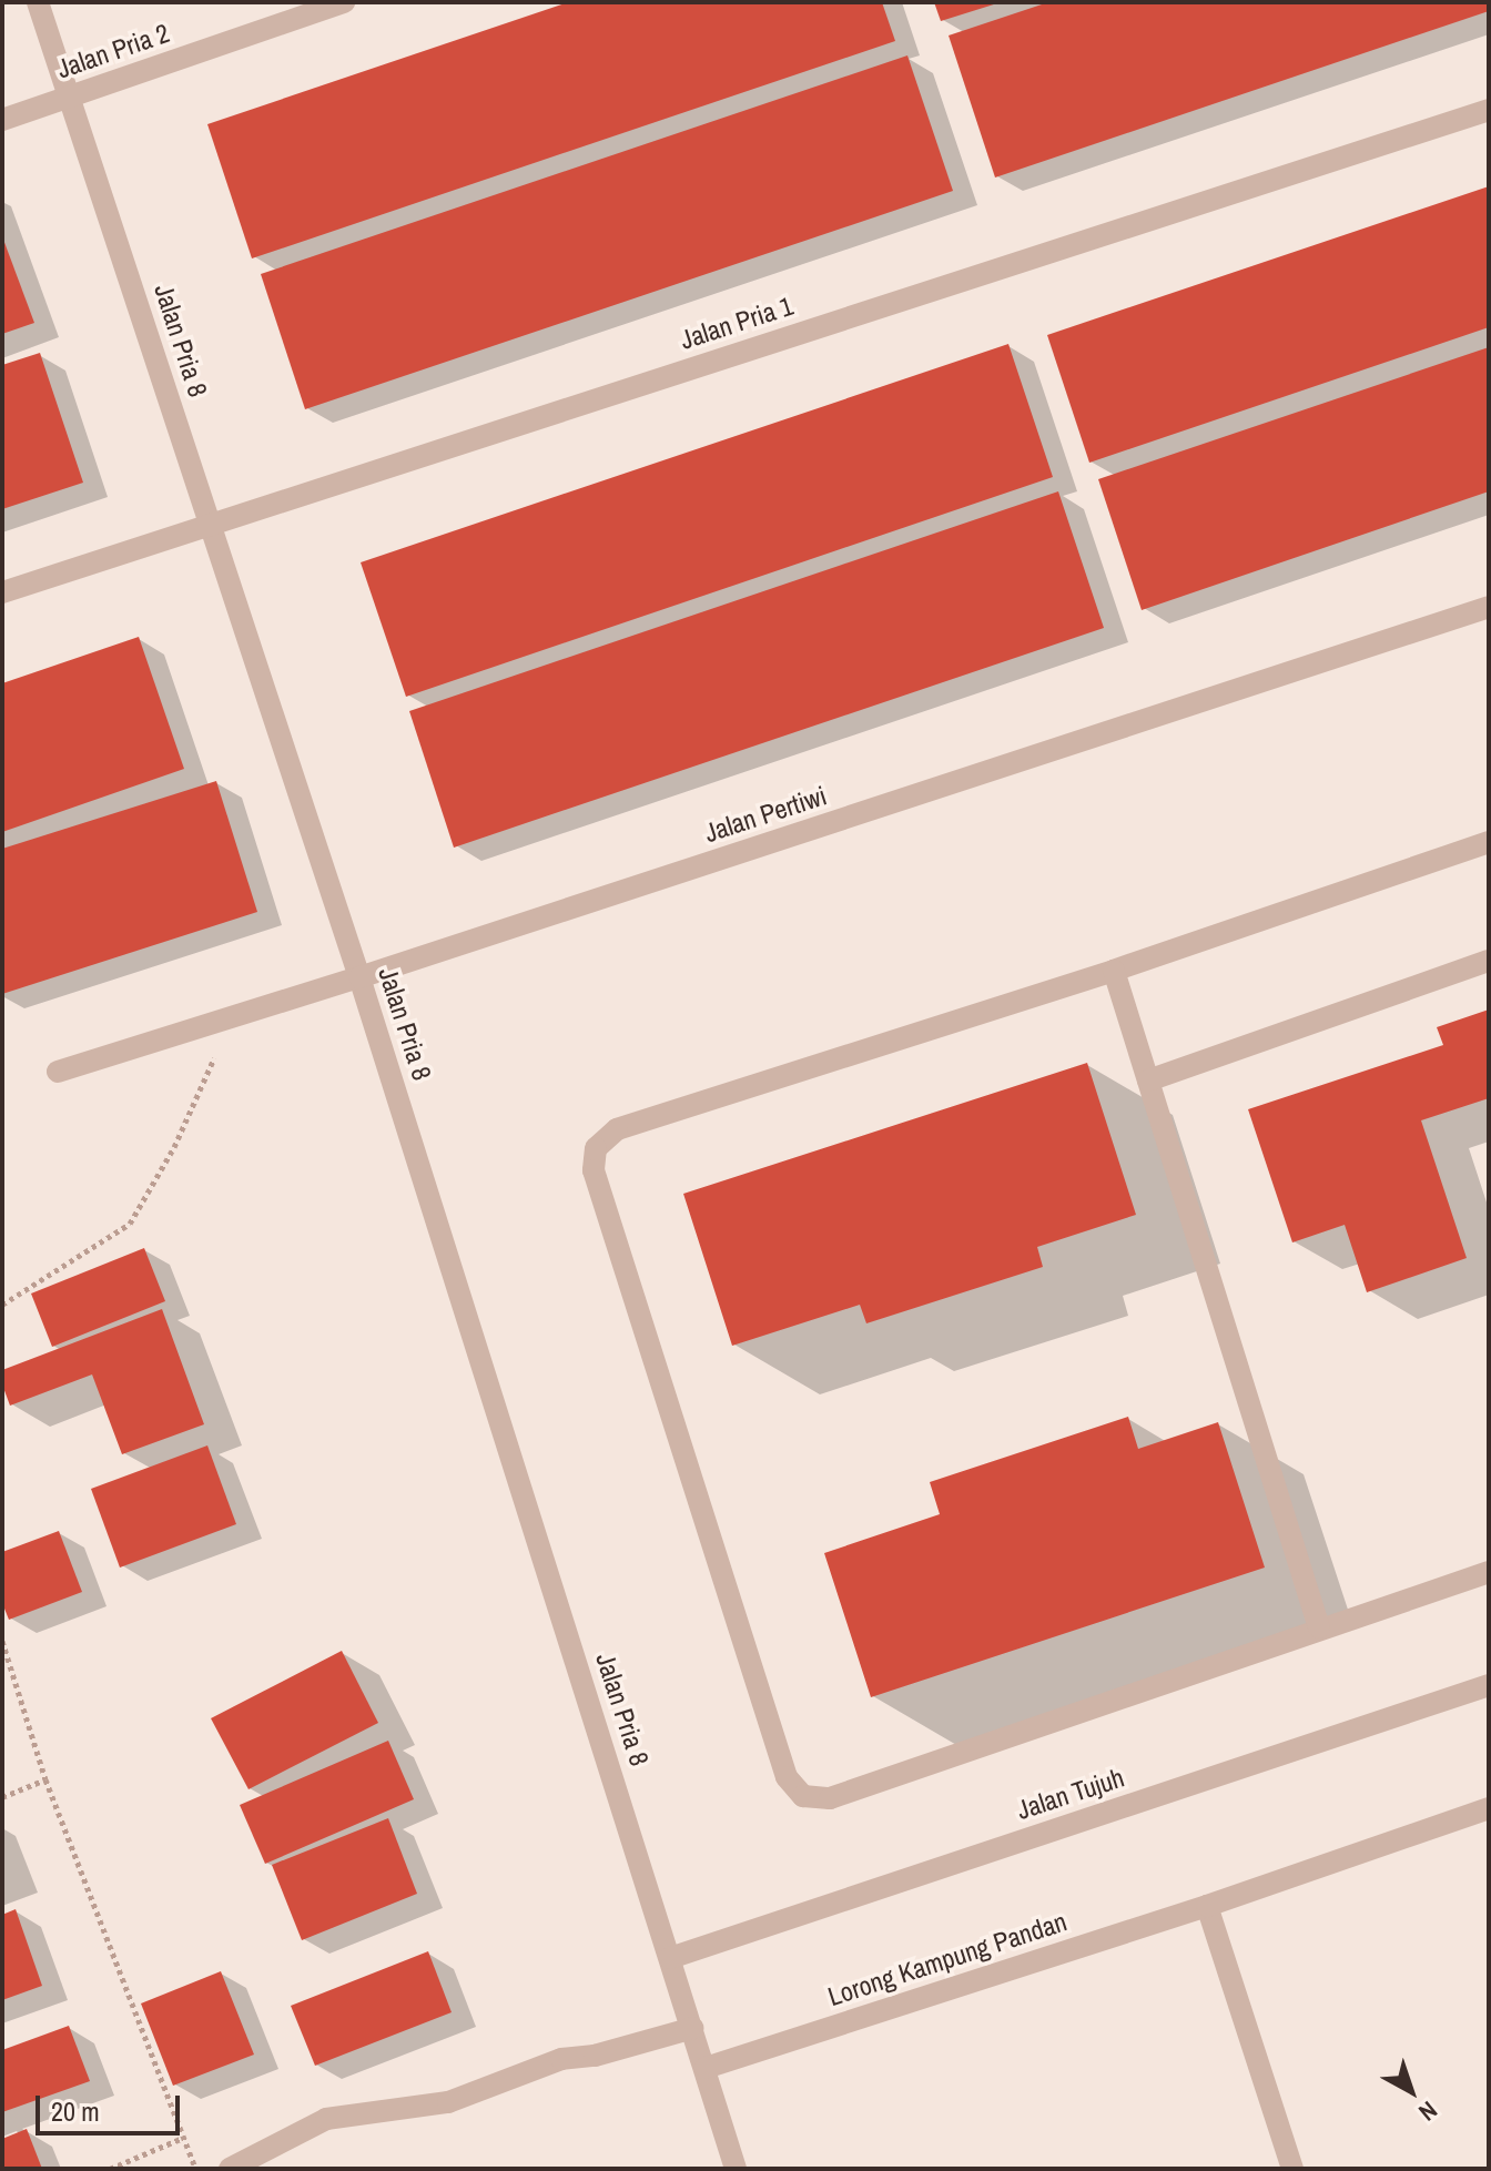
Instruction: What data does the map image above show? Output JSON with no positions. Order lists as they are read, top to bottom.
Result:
{
  "streets": {
    "street": [
      "Jalan Pria 2",
      "Jalan Pria 1",
      "Jalan Pria 8",
      "Jalan Pertiwi",
      "Jalan Tujuh",
      "Lorong Kampung Pandan"
    ]
  },
  "crossings": [
    ["Jalan Pria 2", "Jalan Pria 8"],
    ["Jalan Pria 1", "Jalan Pria 8"],
    ["Jalan Pria 8", "Jalan Pertiwi"],
    ["Jalan Pria 8", "Jalan Tujuh"],
    ["Jalan Pria 8", "Lorong Kampung Pandan"]
  ],
  "scale_bar": "20 m",
  "north": "bottom right"
}
